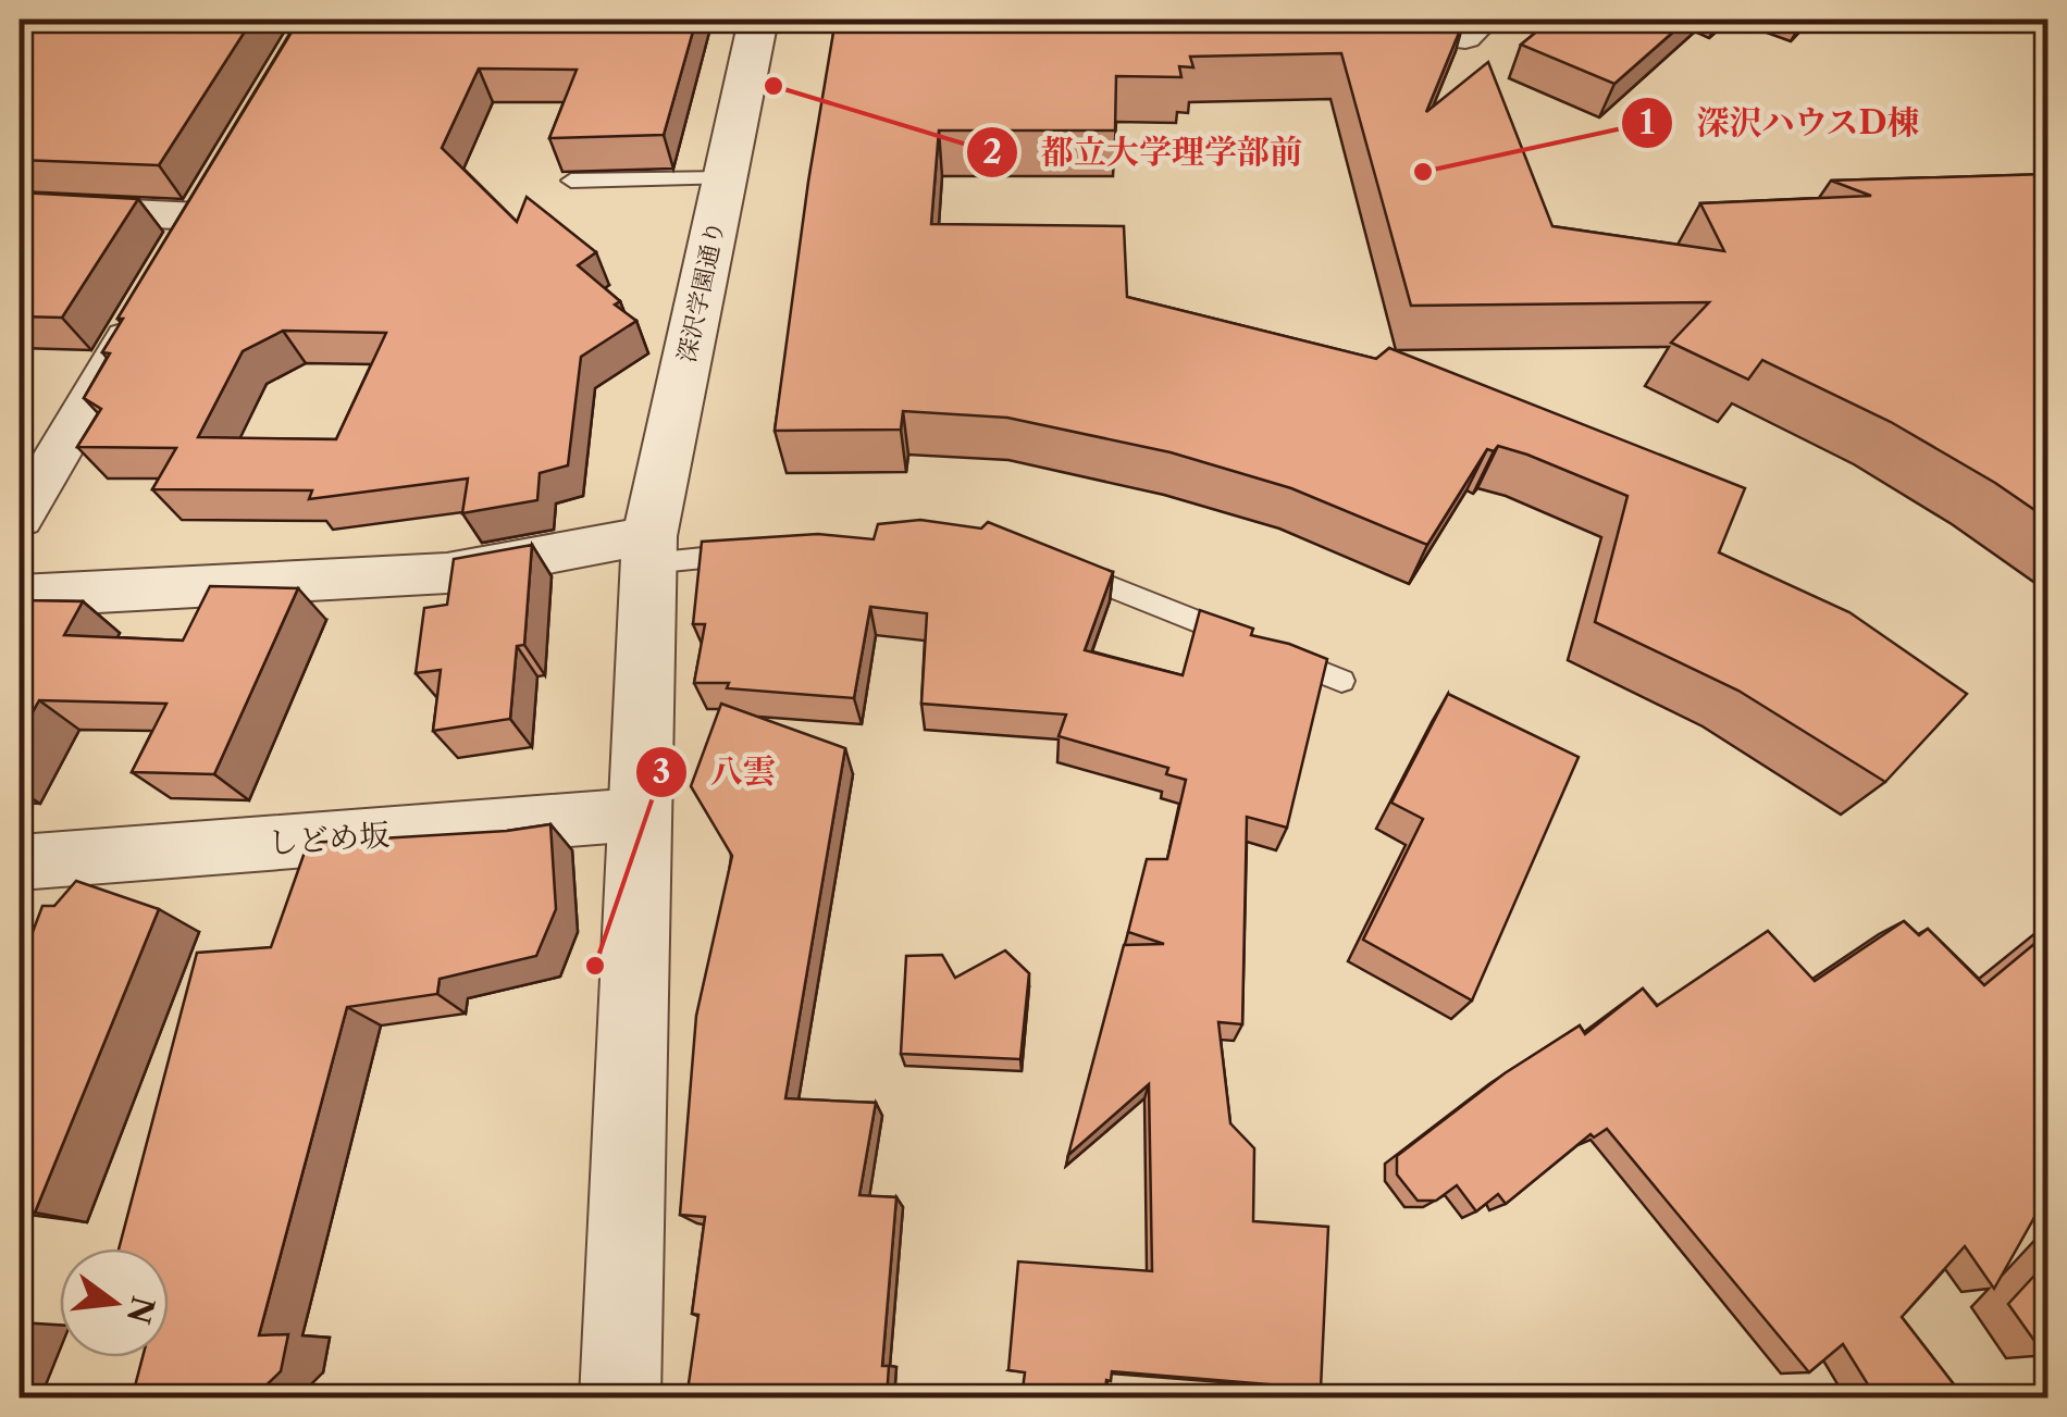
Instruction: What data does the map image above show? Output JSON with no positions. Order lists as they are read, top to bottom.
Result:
{
  "streets": {
    "street": ["深沢学園通り", "しどめ坂"]
  },
  "crossings": [
    ["深沢学園通り", "しどめ坂"]
  ],
  "places": ["都立大学理学部前", "深沢ハウスD棟", "八雲"],
  "north": "right"
}
